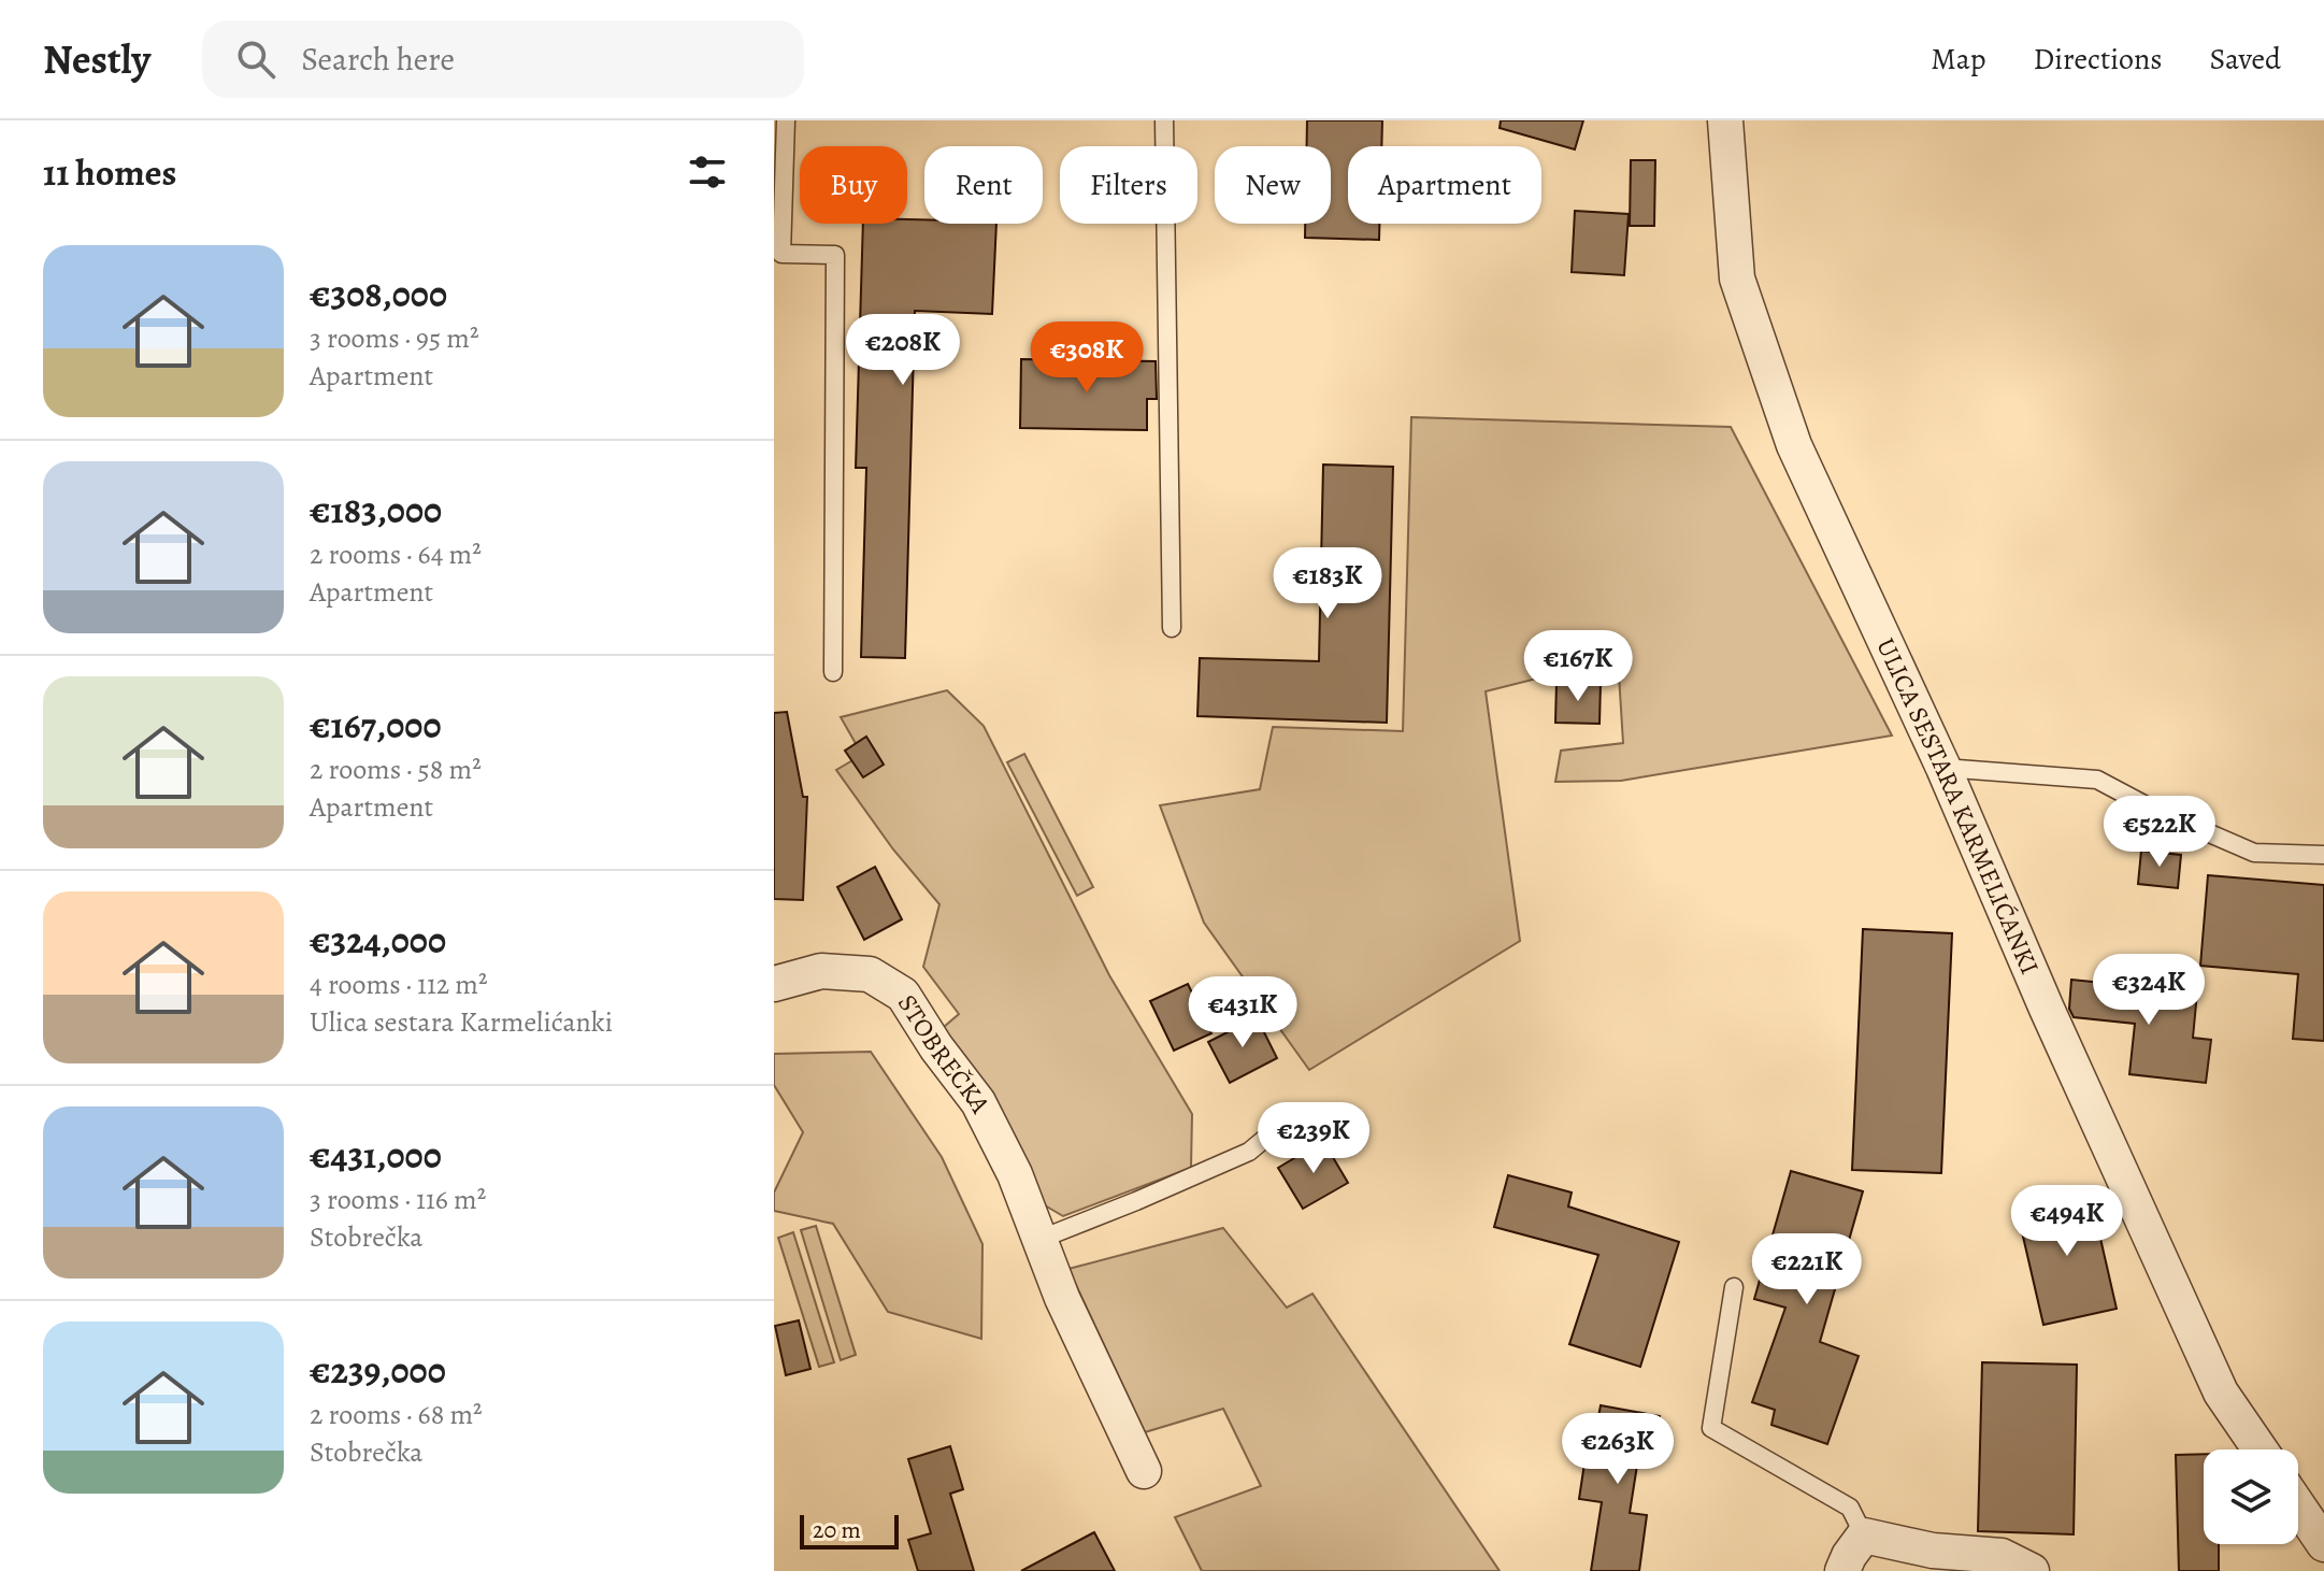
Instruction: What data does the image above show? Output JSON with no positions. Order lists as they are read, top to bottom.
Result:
{
  "streets": {
    "street": ["ULICA SESTARA KARMELIĆANKI", "STOBREČKA"]
  },
  "scale_bar": "20 m",
  "page": {
    "header": "Nestly",
    "search": "Search here",
    "nav": ["Map", "Directions", "Saved"],
    "heading": "11 homes",
    "chip": [
      "Buy",
      "Rent",
      "Filters",
      "New",
      "Apartment"
    ],
    "list": [
      {
        "name": "€308,000",
        "note": "3 rooms · 95 m² · Apartment"
      },
      {
        "name": "€183,000",
        "note": "2 rooms · 64 m² · Apartment"
      },
      {
        "name": "€167,000",
        "note": "2 rooms · 58 m² · Apartment"
      },
      {
        "name": "€324,000",
        "note": "4 rooms · 112 m² · Ulica sestara Karmelićanki"
      },
      {
        "name": "€431,000",
        "note": "3 rooms · 116 m² · Stobrečka"
      },
      {
        "name": "€239,000",
        "note": "2 rooms · 68 m² · Stobrečka"
      }
    ],
    "price": [
      "€208K",
      "€308K",
      "€183K",
      "€167K",
      "€522K",
      "€324K",
      "€431K",
      "€239K",
      "€494K",
      "€221K",
      "€263K"
    ],
    "scale": "20 m"
  }
}
